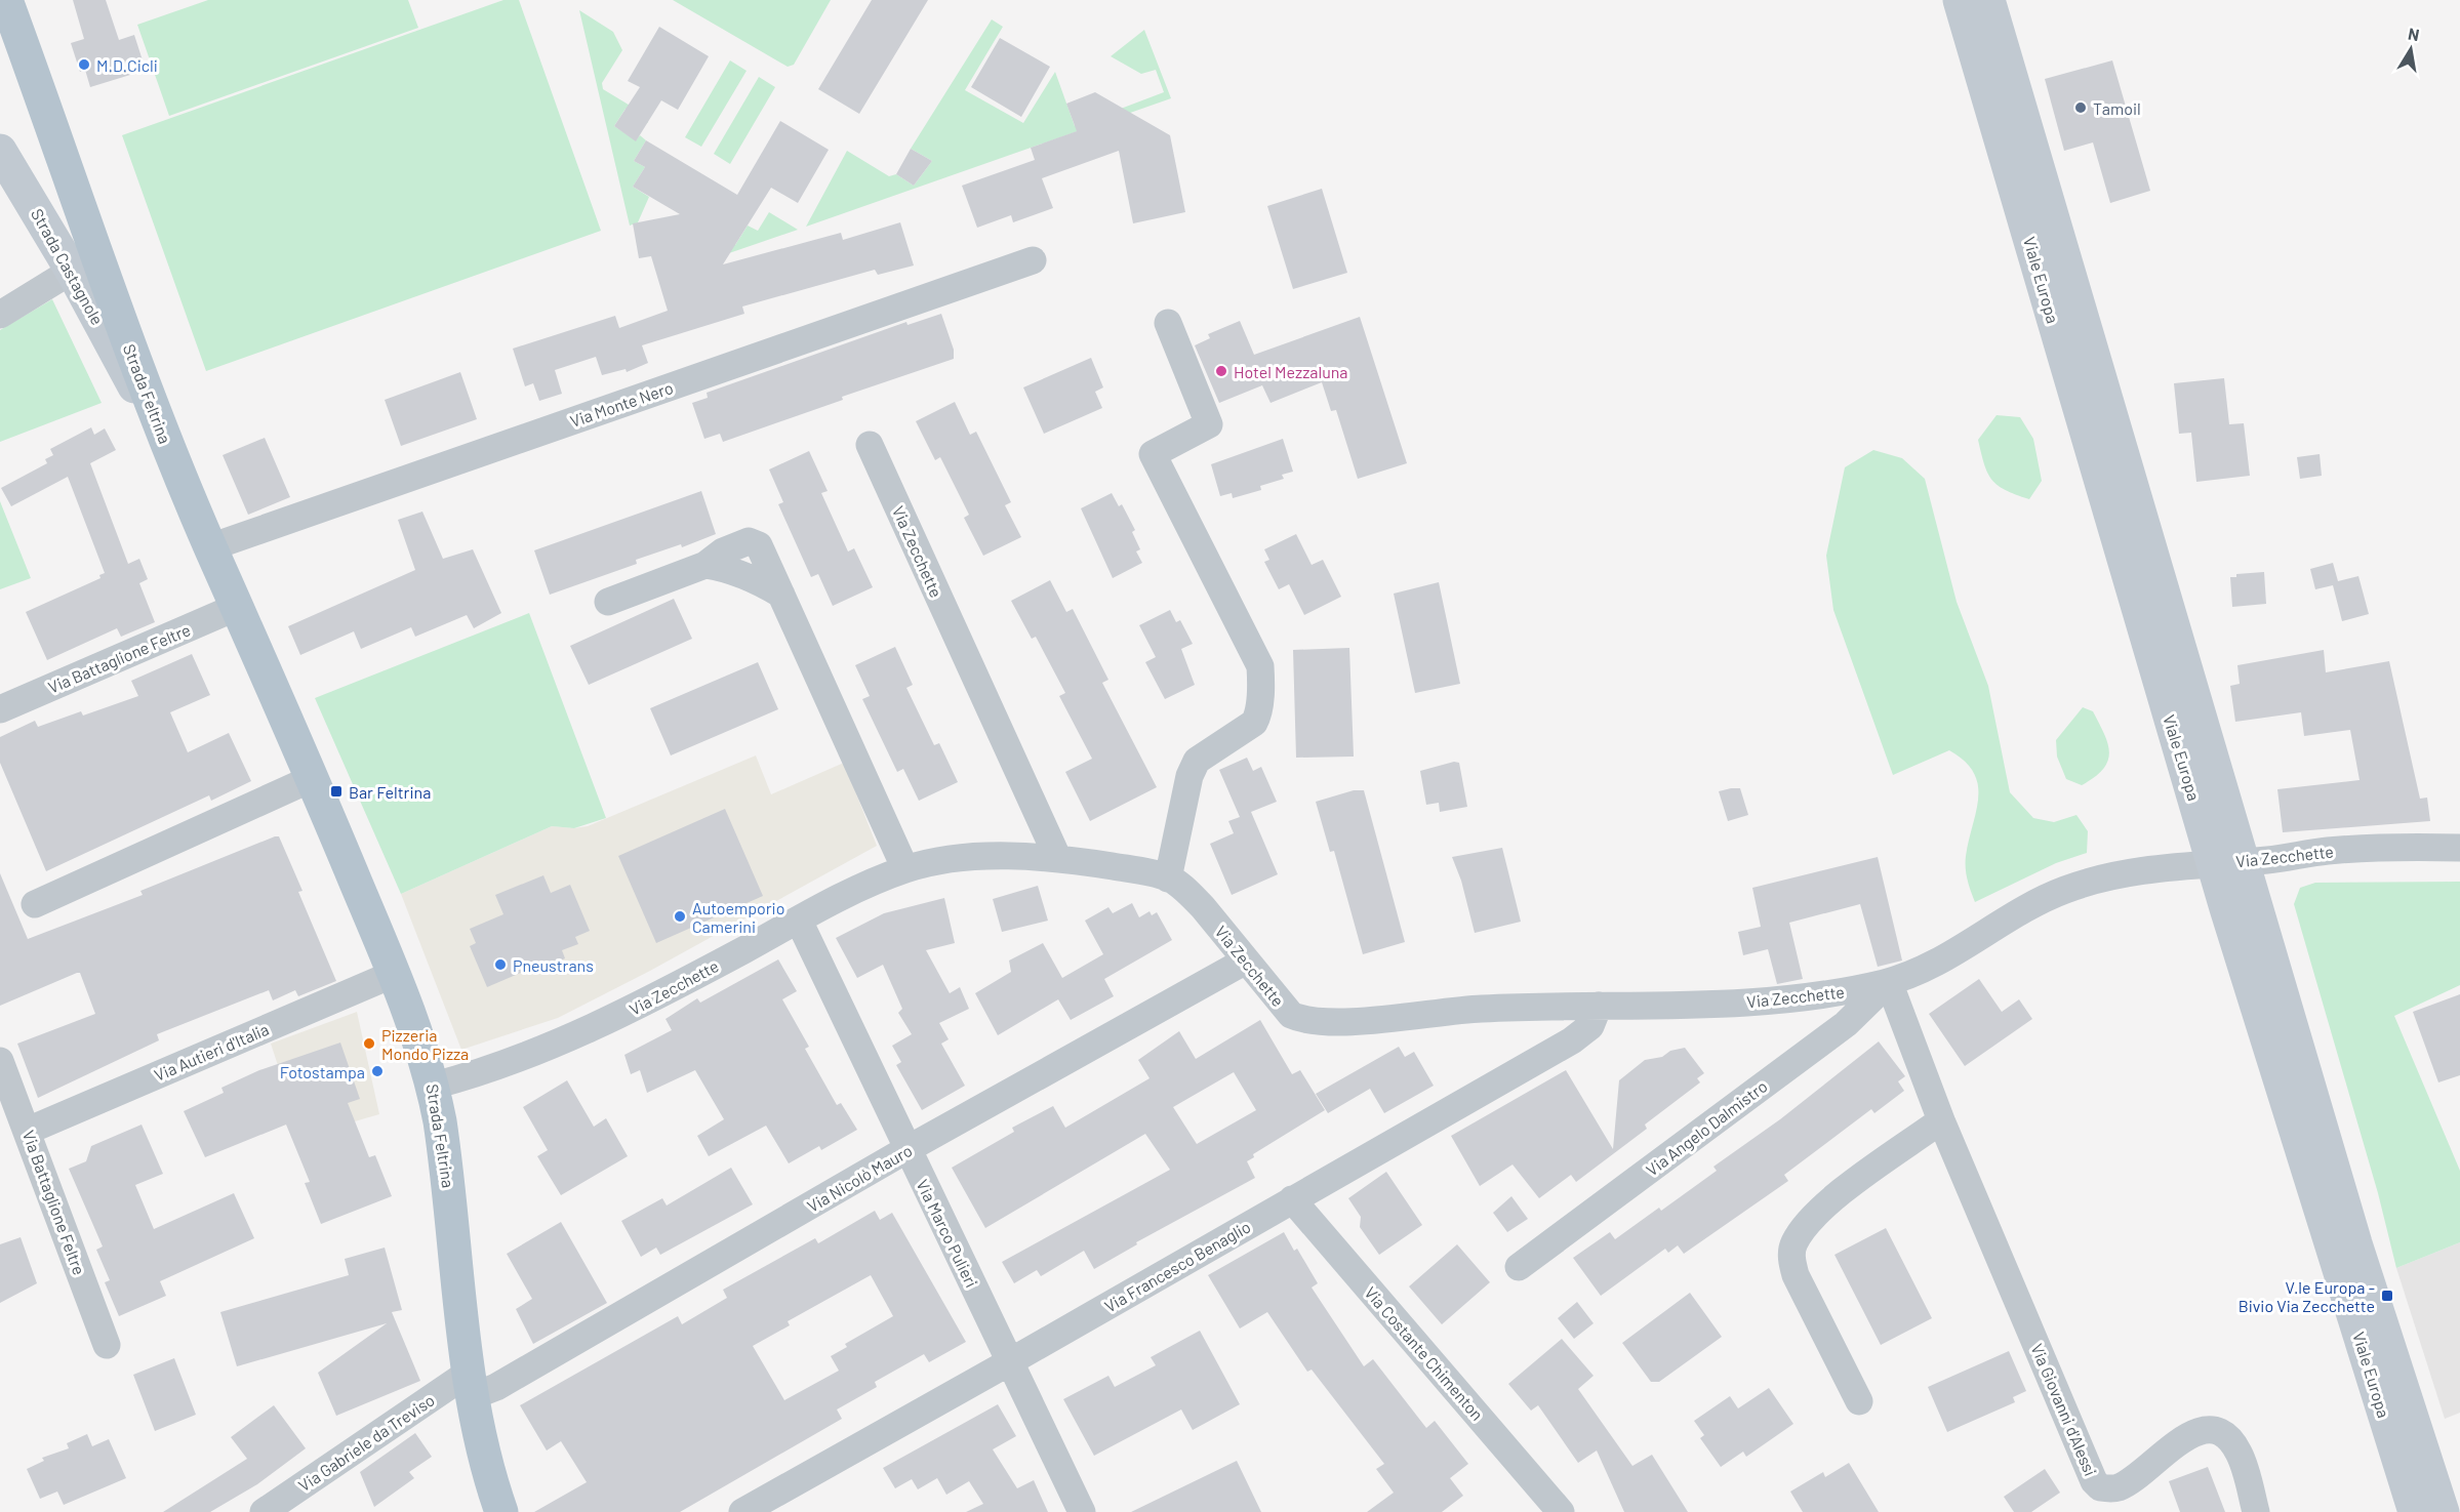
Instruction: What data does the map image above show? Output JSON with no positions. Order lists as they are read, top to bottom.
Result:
{
  "streets": {
    "main road": ["Strada Castagnole", "Viale Europa", "Strada Feltrina"],
    "street": [
      "Via Monte Nero",
      "Via Zecchette",
      "Via Battaglione Feltre",
      "Via Autieri d'Italia",
      "Via Angelo Dalmistro",
      "Via Nicolò Mauro",
      "Via Marco Pulieri",
      "Via Francesco Benaglio",
      "Via Costante Chimenton",
      "Via Giovanni d'Alessi",
      "Via Gabriele da Treviso"
    ]
  },
  "crossings": [
    ["Strada Castagnole", "Strada Feltrina"],
    ["Viale Europa", "Via Zecchette"],
    ["Strada Feltrina", "Via Monte Nero"],
    ["Strada Feltrina", "Via Zecchette"],
    ["Strada Feltrina", "Via Battaglione Feltre"],
    ["Strada Feltrina", "Via Autieri d'Italia"],
    ["Strada Feltrina", "Via Nicolò Mauro"],
    ["Strada Feltrina", "Via Gabriele da Treviso"],
    ["Via Zecchette", "Via Angelo Dalmistro"],
    ["Via Zecchette", "Via Nicolò Mauro"],
    ["Via Zecchette", "Via Marco Pulieri"],
    ["Via Zecchette", "Via Francesco Benaglio"],
    ["Via Zecchette", "Via Giovanni d'Alessi"],
    ["Via Battaglione Feltre", "Via Autieri d'Italia"],
    ["Via Angelo Dalmistro", "Via Giovanni d'Alessi"],
    ["Via Nicolò Mauro", "Via Marco Pulieri"],
    ["Via Nicolò Mauro", "Via Gabriele da Treviso"],
    ["Via Marco Pulieri", "Via Francesco Benaglio"],
    ["Via Francesco Benaglio", "Via Costante Chimenton"]
  ],
  "places": {
    "other": [
      "M.D.Cicli",
      "Tamoil",
      "Hotel Mezzaluna",
      "Autoemporio Camerini",
      "Pneustrans",
      "Pizzeria Mondo Pizza",
      "Fotostampa"
    ],
    "transit": ["Bar Feltrina", "V.le Europa - Bivio Via Zecchette"]
  },
  "north": "top"
}
